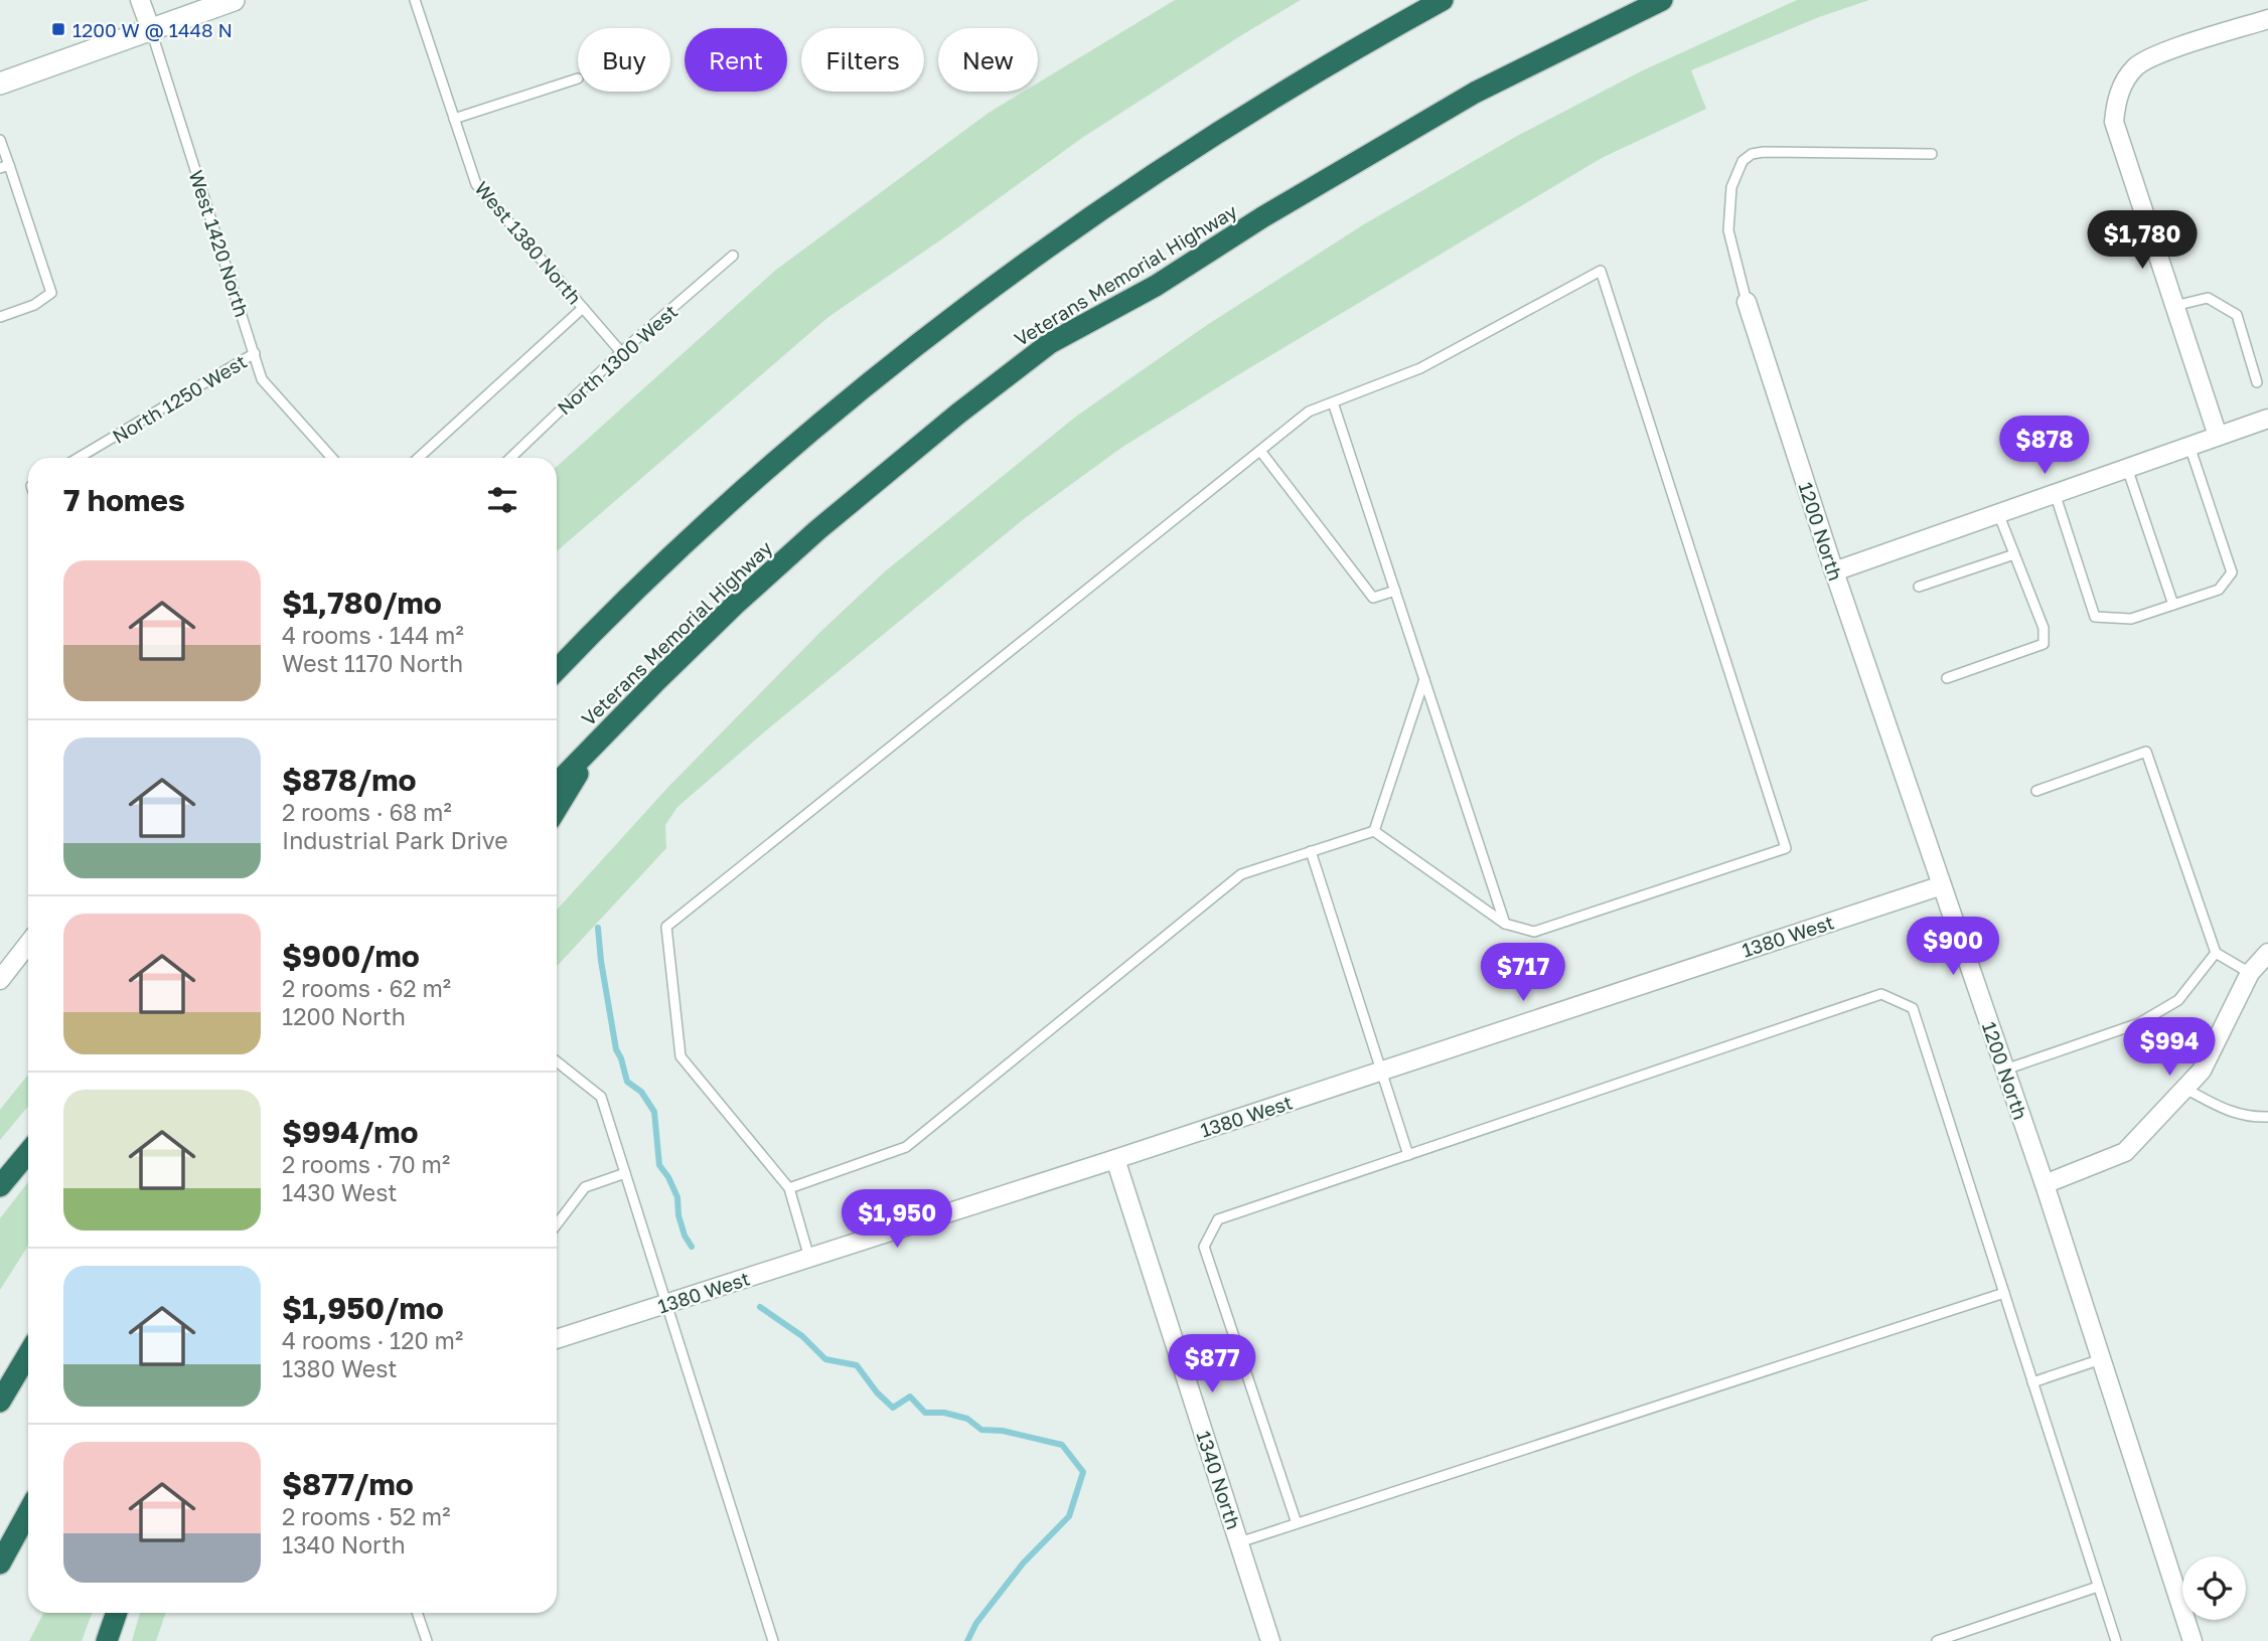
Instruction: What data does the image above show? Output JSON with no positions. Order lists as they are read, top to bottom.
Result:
{
  "streets": {
    "highway": ["Veterans Memorial Highway"],
    "street": [
      "West 1420 North",
      "1200 North",
      "1380 West",
      "1340 North"
    ],
    "lane": ["West 1380 North", "North 1300 West", "North 1250 West"]
  },
  "crossings": [
    ["West 1380 North", "North 1300 West"],
    ["West 1420 North", "North 1250 West"],
    ["1200 North", "1380 West"],
    ["1380 West", "1340 North"]
  ],
  "places": {
    "transit": ["1200 W @ 1448 N"]
  },
  "page": {
    "chip": [
      "Buy",
      "Rent",
      "Filters",
      "New"
    ],
    "price": [
      "$1,780",
      "$878",
      "$900",
      "$717",
      "$994",
      "$1,950",
      "$877"
    ],
    "heading": "7 homes",
    "list": [
      {
        "name": "$1,780/mo",
        "note": "4 rooms · 144 m² · West 1170 North"
      },
      {
        "name": "$878/mo",
        "note": "2 rooms · 68 m² · Industrial Park Drive"
      },
      {
        "name": "$900/mo",
        "note": "2 rooms · 62 m² · 1200 North"
      },
      {
        "name": "$994/mo",
        "note": "2 rooms · 70 m² · 1430 West"
      },
      {
        "name": "$1,950/mo",
        "note": "4 rooms · 120 m² · 1380 West"
      },
      {
        "name": "$877/mo",
        "note": "2 rooms · 52 m² · 1340 North"
      }
    ]
  }
}
